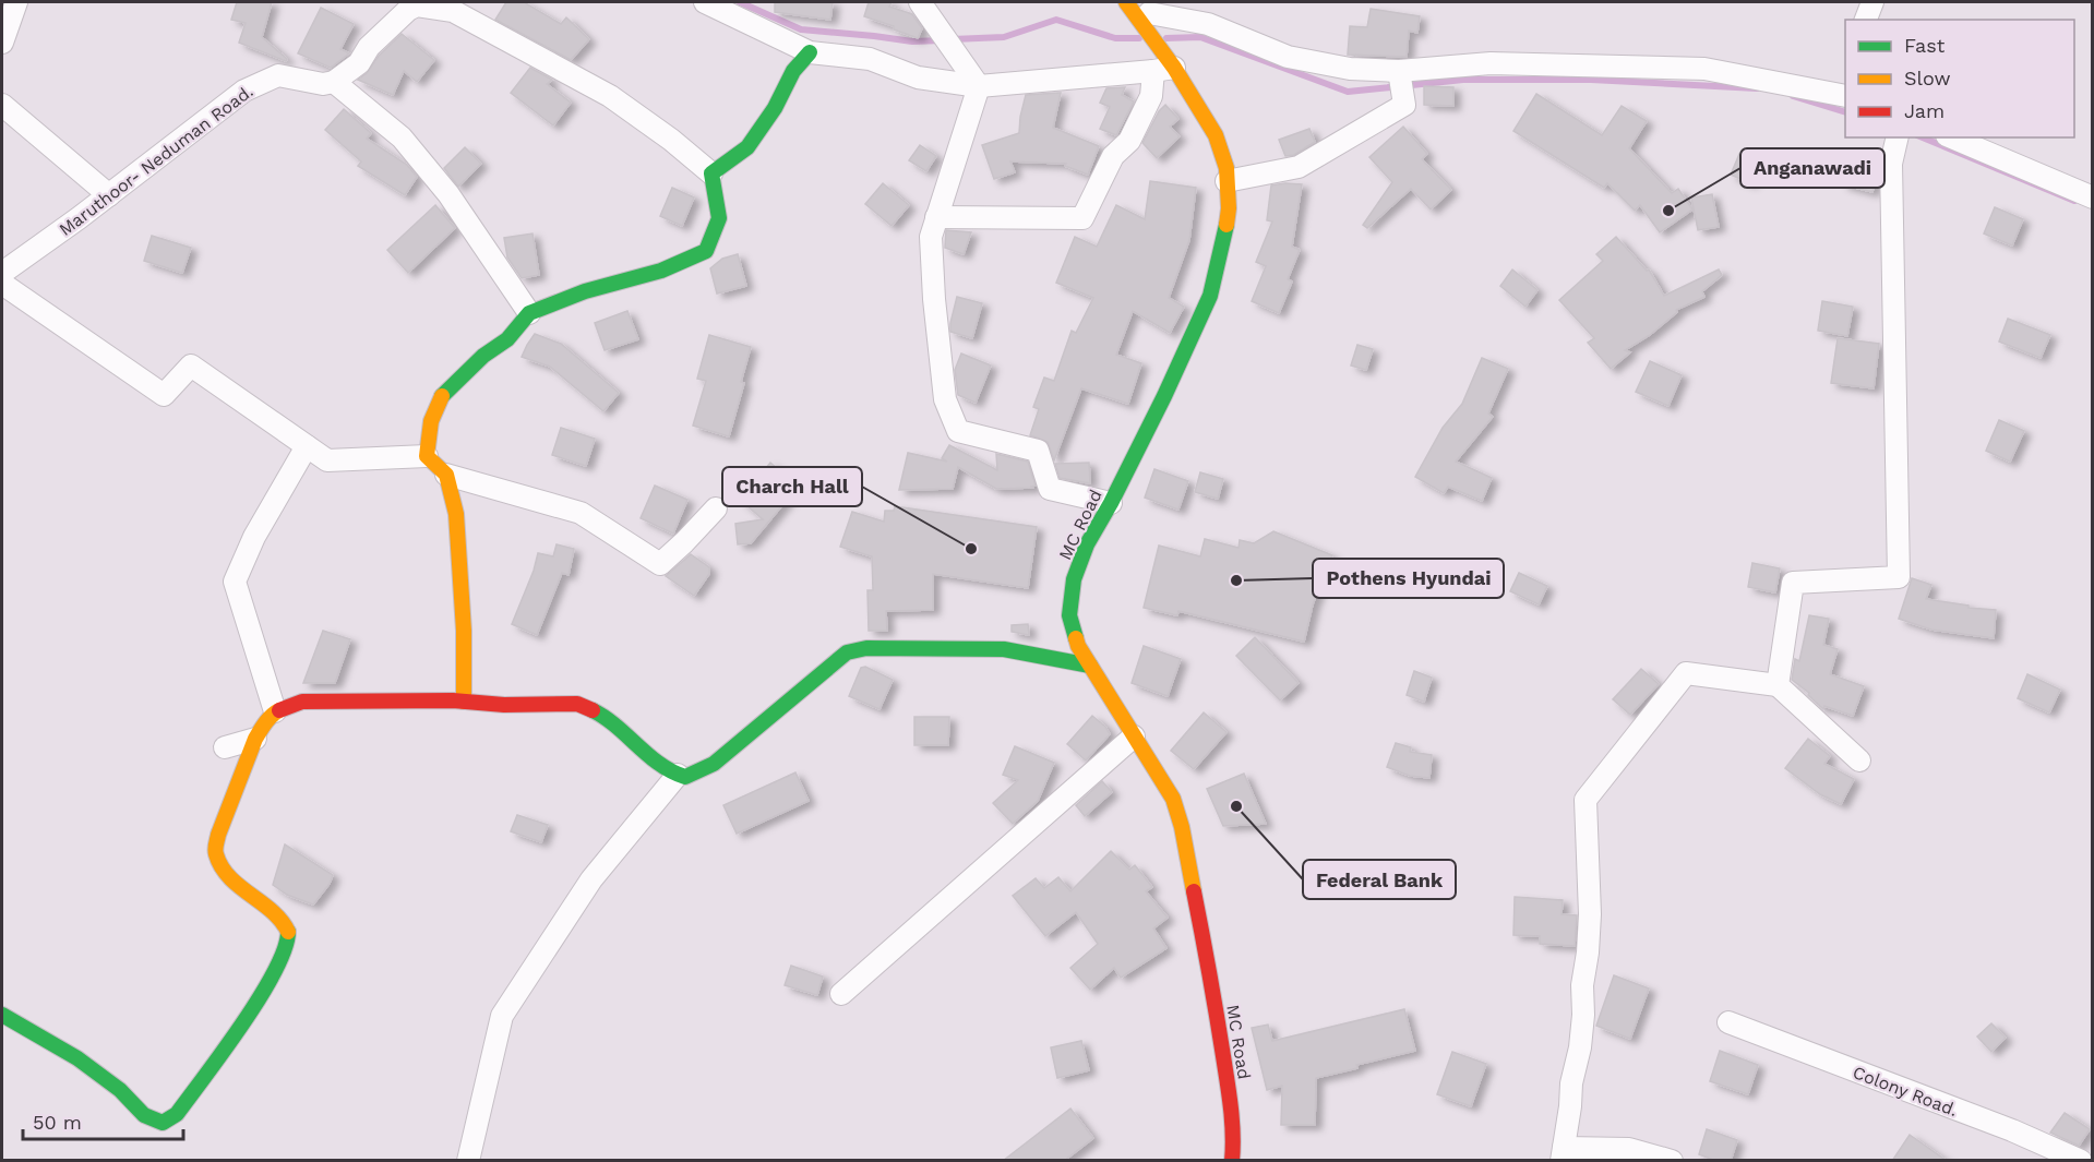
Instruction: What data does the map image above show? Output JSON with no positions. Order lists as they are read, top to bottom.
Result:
{
  "streets": {
    "street": ["Maruthoor- Neduman Road.", "MC Road", "Colony Road."]
  },
  "places": [
    "Anganawadi",
    "Charch Hall",
    "Pothens Hyundai",
    "Federal Bank"
  ],
  "legend": ["Fast", "Slow", "Jam"],
  "scale_bar": "50 m"
}
